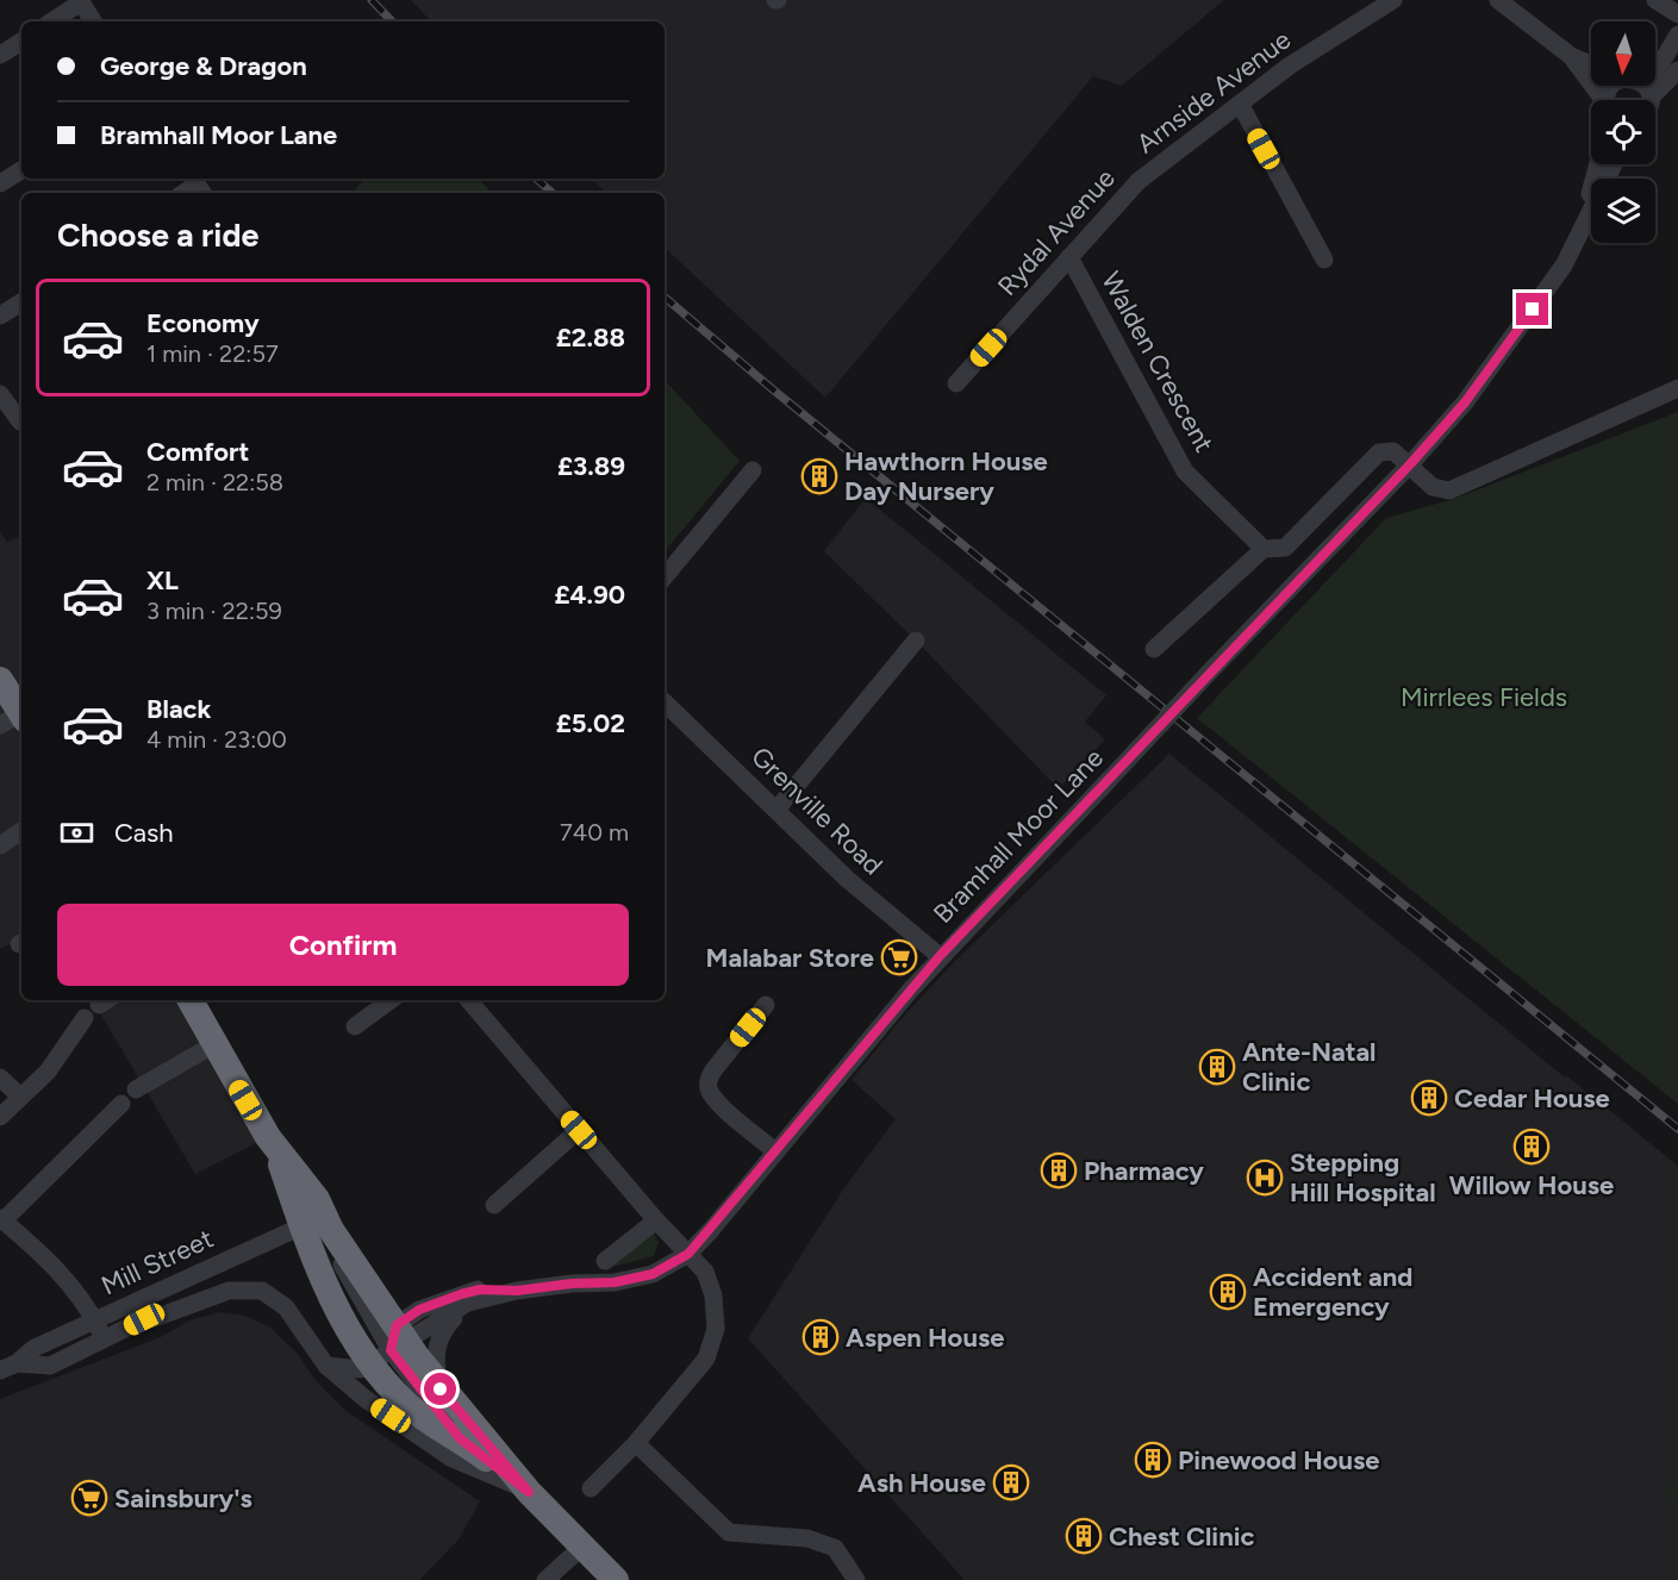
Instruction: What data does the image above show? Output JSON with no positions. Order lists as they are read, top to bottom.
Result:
{
  "streets": {
    "street": [
      "Arnside Avenue",
      "Rydal Avenue",
      "Walden Crescent",
      "Grenville Road",
      "Bramhall Moor Lane",
      "Mill Street"
    ]
  },
  "crossings": [
    ["Arnside Avenue", "Rydal Avenue"],
    ["Rydal Avenue", "Walden Crescent"],
    ["Grenville Road", "Bramhall Moor Lane"]
  ],
  "parks": ["Mirrlees Fields"],
  "places": {
    "building": [
      "Hawthorn House Day Nursery",
      "Ante-Natal Clinic",
      "Cedar House",
      "Willow House",
      "Pharmacy",
      "Accident and Emergency",
      "Aspen House",
      "Pinewood House",
      "Ash House",
      "Chest Clinic"
    ],
    "supermarket": ["Malabar Store", "Sainsbury's"],
    "hospital": ["Stepping Hill Hospital"]
  },
  "north": "bottom",
  "page": {
    "banner": ["George & Dragon", "Bramhall Moor Lane"],
    "heading": "Choose a ride",
    "list": [
      {
        "name": "Economy",
        "note": "1 min · 22:57",
        "value": "£2.88"
      },
      {
        "name": "Comfort",
        "note": "2 min · 22:58",
        "value": "£3.89"
      },
      {
        "name": "XL",
        "note": "3 min · 22:59",
        "value": "£4.90"
      },
      {
        "name": "Black",
        "note": "4 min · 23:00",
        "value": "£5.02"
      }
    ],
    "pay": ["Cash", "740 m"],
    "buttons": "Confirm"
  }
}
